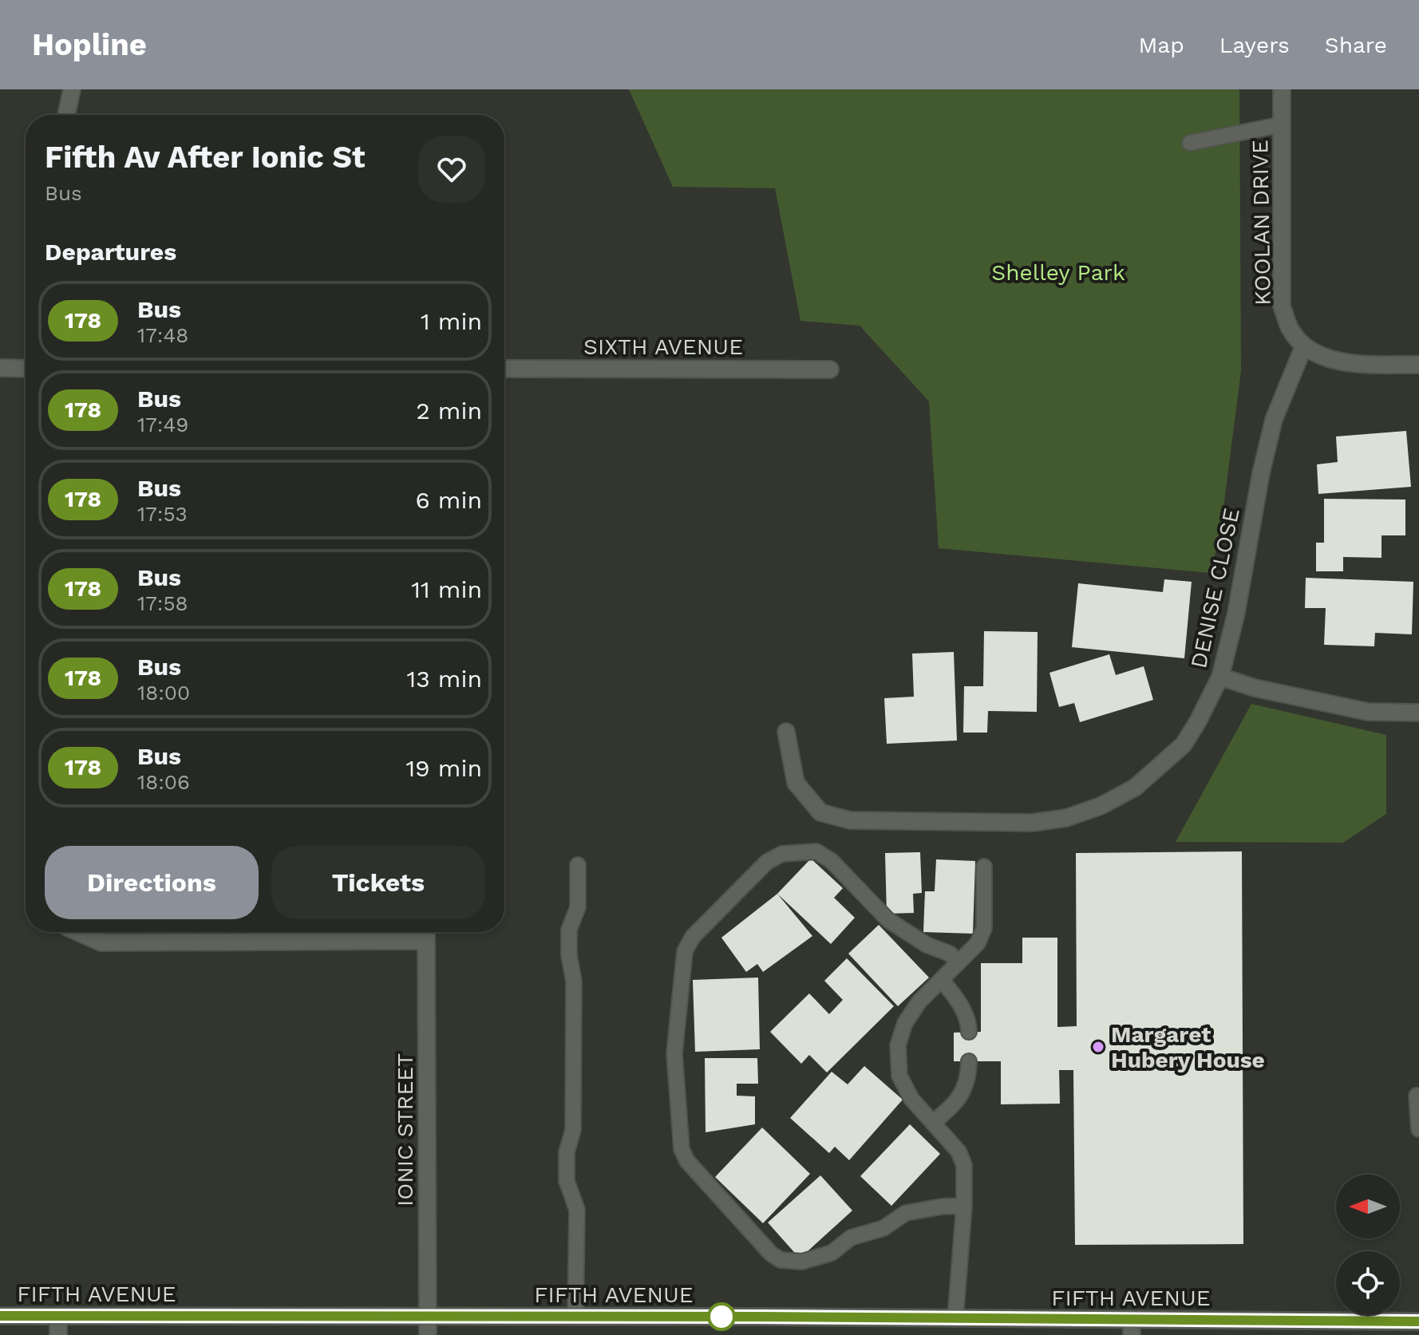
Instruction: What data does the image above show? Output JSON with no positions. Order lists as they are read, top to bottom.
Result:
{
  "streets": {
    "street": [
      "KOOLAN DRIVE",
      "SIXTH AVENUE",
      "DENISE CLOSE",
      "IONIC STREET",
      "FIFTH AVENUE"
    ]
  },
  "crossings": [
    ["KOOLAN DRIVE", "DENISE CLOSE"],
    ["IONIC STREET", "FIFTH AVENUE"]
  ],
  "parks": ["Shelley Park"],
  "places": ["Margaret Hubery House"],
  "lines": ["bus line 178"],
  "north": "left",
  "page": {
    "header": "Hopline",
    "nav": ["Map", "Layers", "Share"],
    "heading": [
      ["Fifth Av After Ionic St", "Bus"],
      "Departures"
    ],
    "list": [
      {
        "mark": "178",
        "name": "Bus",
        "note": "17:48",
        "value": "1 min"
      },
      {
        "mark": "178",
        "name": "Bus",
        "note": "17:49",
        "value": "2 min"
      },
      {
        "mark": "178",
        "name": "Bus",
        "note": "17:53",
        "value": "6 min"
      },
      {
        "mark": "178",
        "name": "Bus",
        "note": "17:58",
        "value": "11 min"
      },
      {
        "mark": "178",
        "name": "Bus",
        "note": "18:00",
        "value": "13 min"
      },
      {
        "mark": "178",
        "name": "Bus",
        "note": "18:06",
        "value": "19 min"
      }
    ],
    "buttons": ["Directions", "Tickets"]
  }
}
